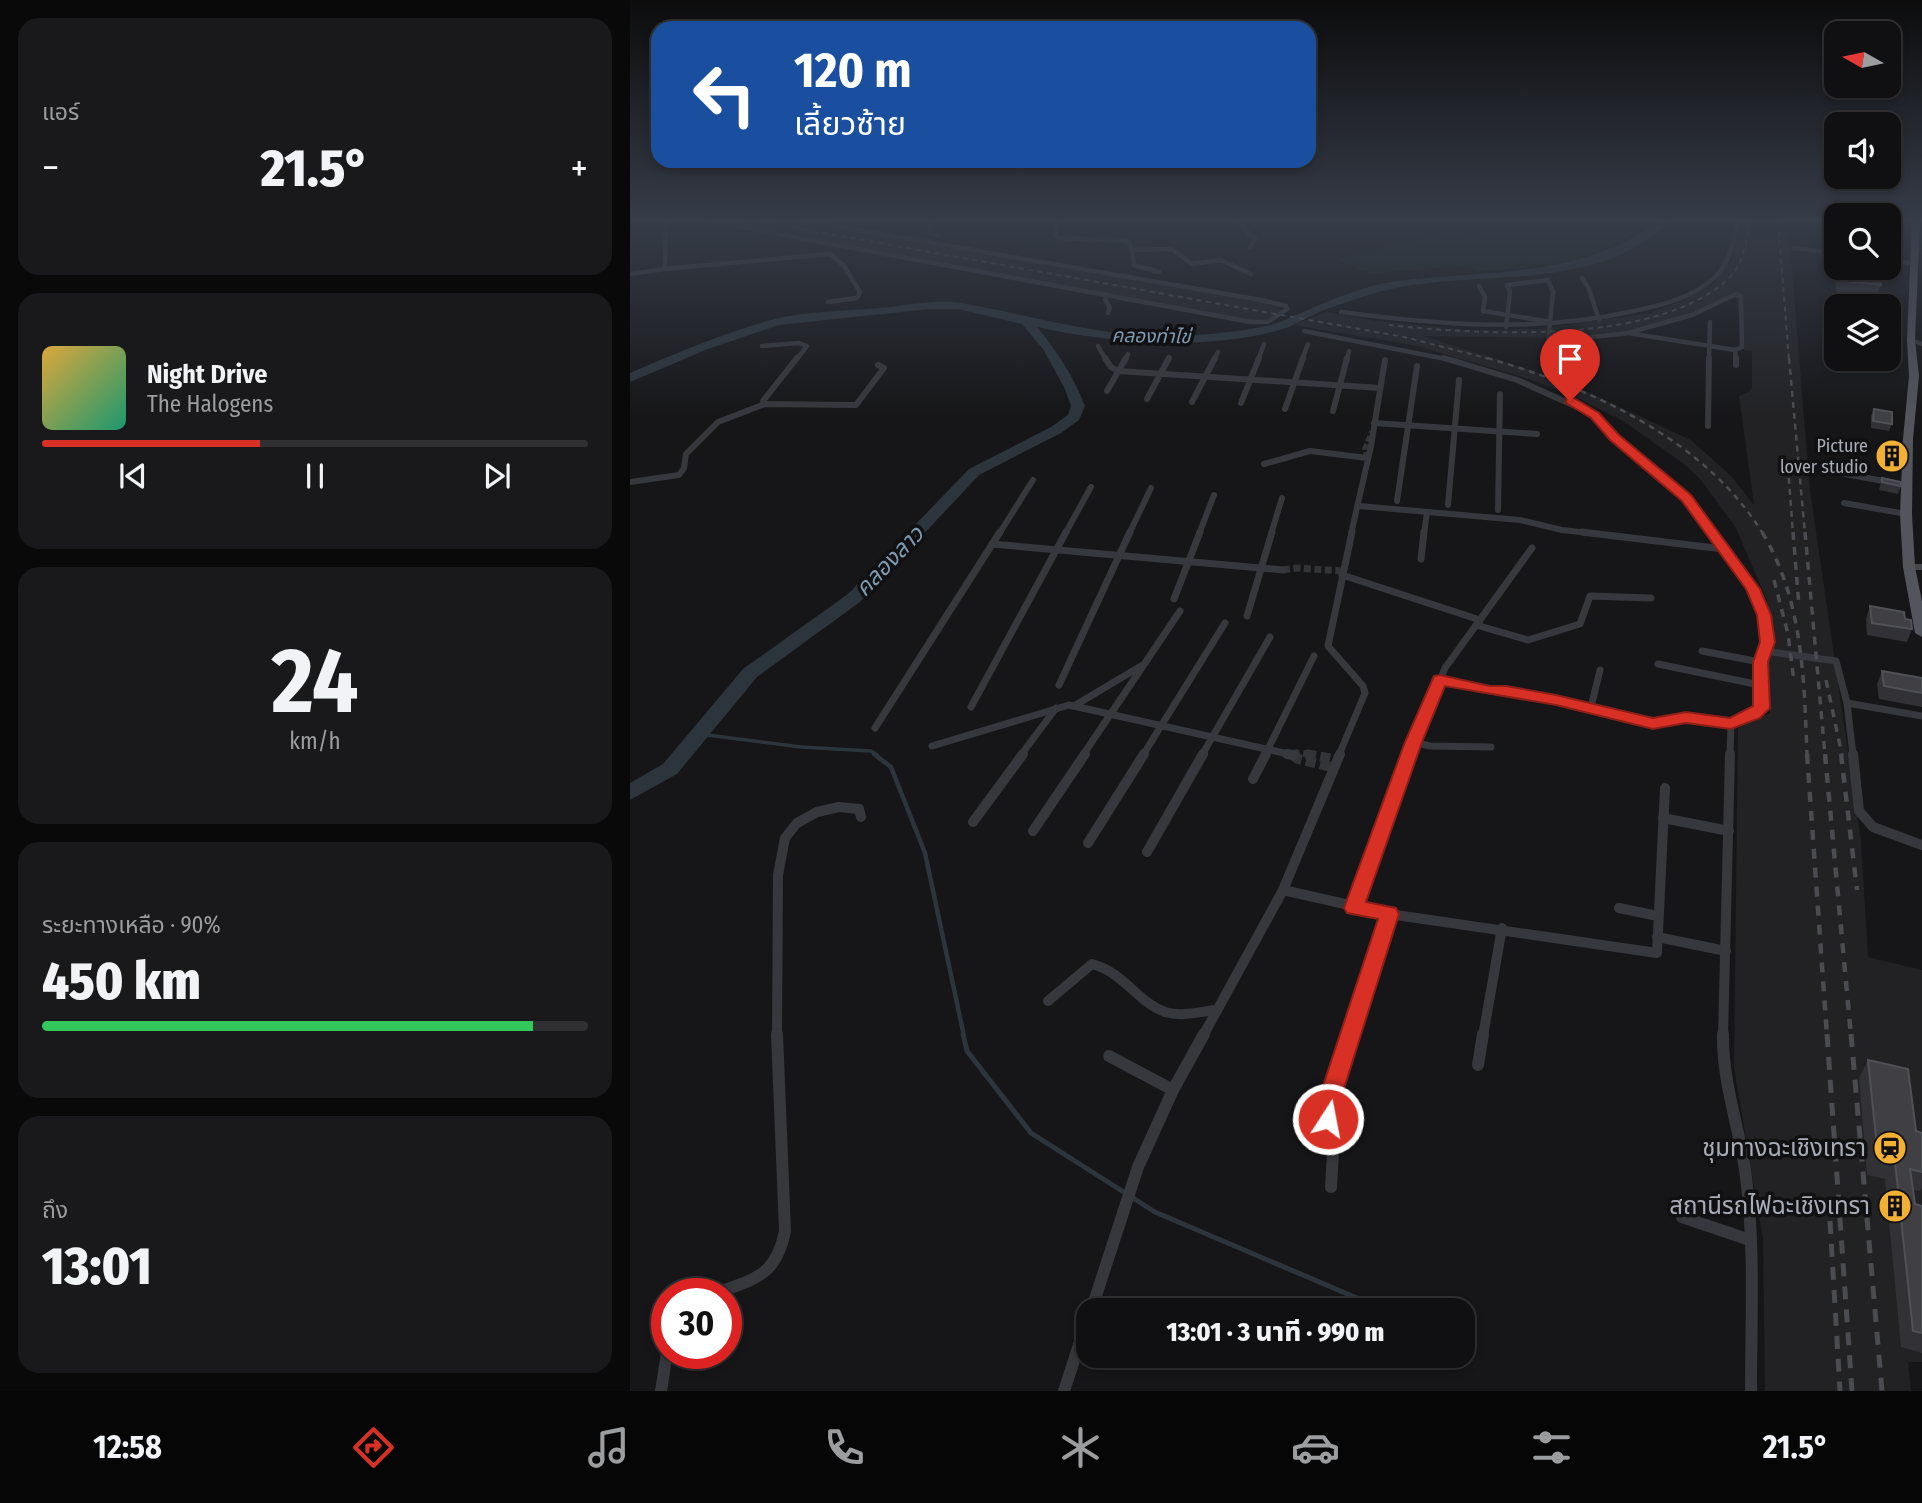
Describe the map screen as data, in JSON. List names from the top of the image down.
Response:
{
  "water": ["คลองท่าไข่", "คลองลาว"],
  "places": {
    "building": ["Picture lover studio", "สถานีรถไฟฉะเชิงเทรา"],
    "station": ["ชุมทางฉะเชิงเทรา"]
  },
  "north": "left",
  "page": {
    "tile": [
      "แอร์",
      ["24", "km/h"],
      ["ระยะทางเหลือ · 90%", "450 km"],
      ["ถึง", "13:01"]
    ],
    "turn": ["120 m", "เลี้ยวซ้าย"],
    "heat": ["−", "21.5°", "+"],
    "song": ["Night Drive", "The Halogens"],
    "limit": "30",
    "trip": "13:01 · 3 นาที · 990 m",
    "tabs": ["12:58", "21.5°"]
  }
}
